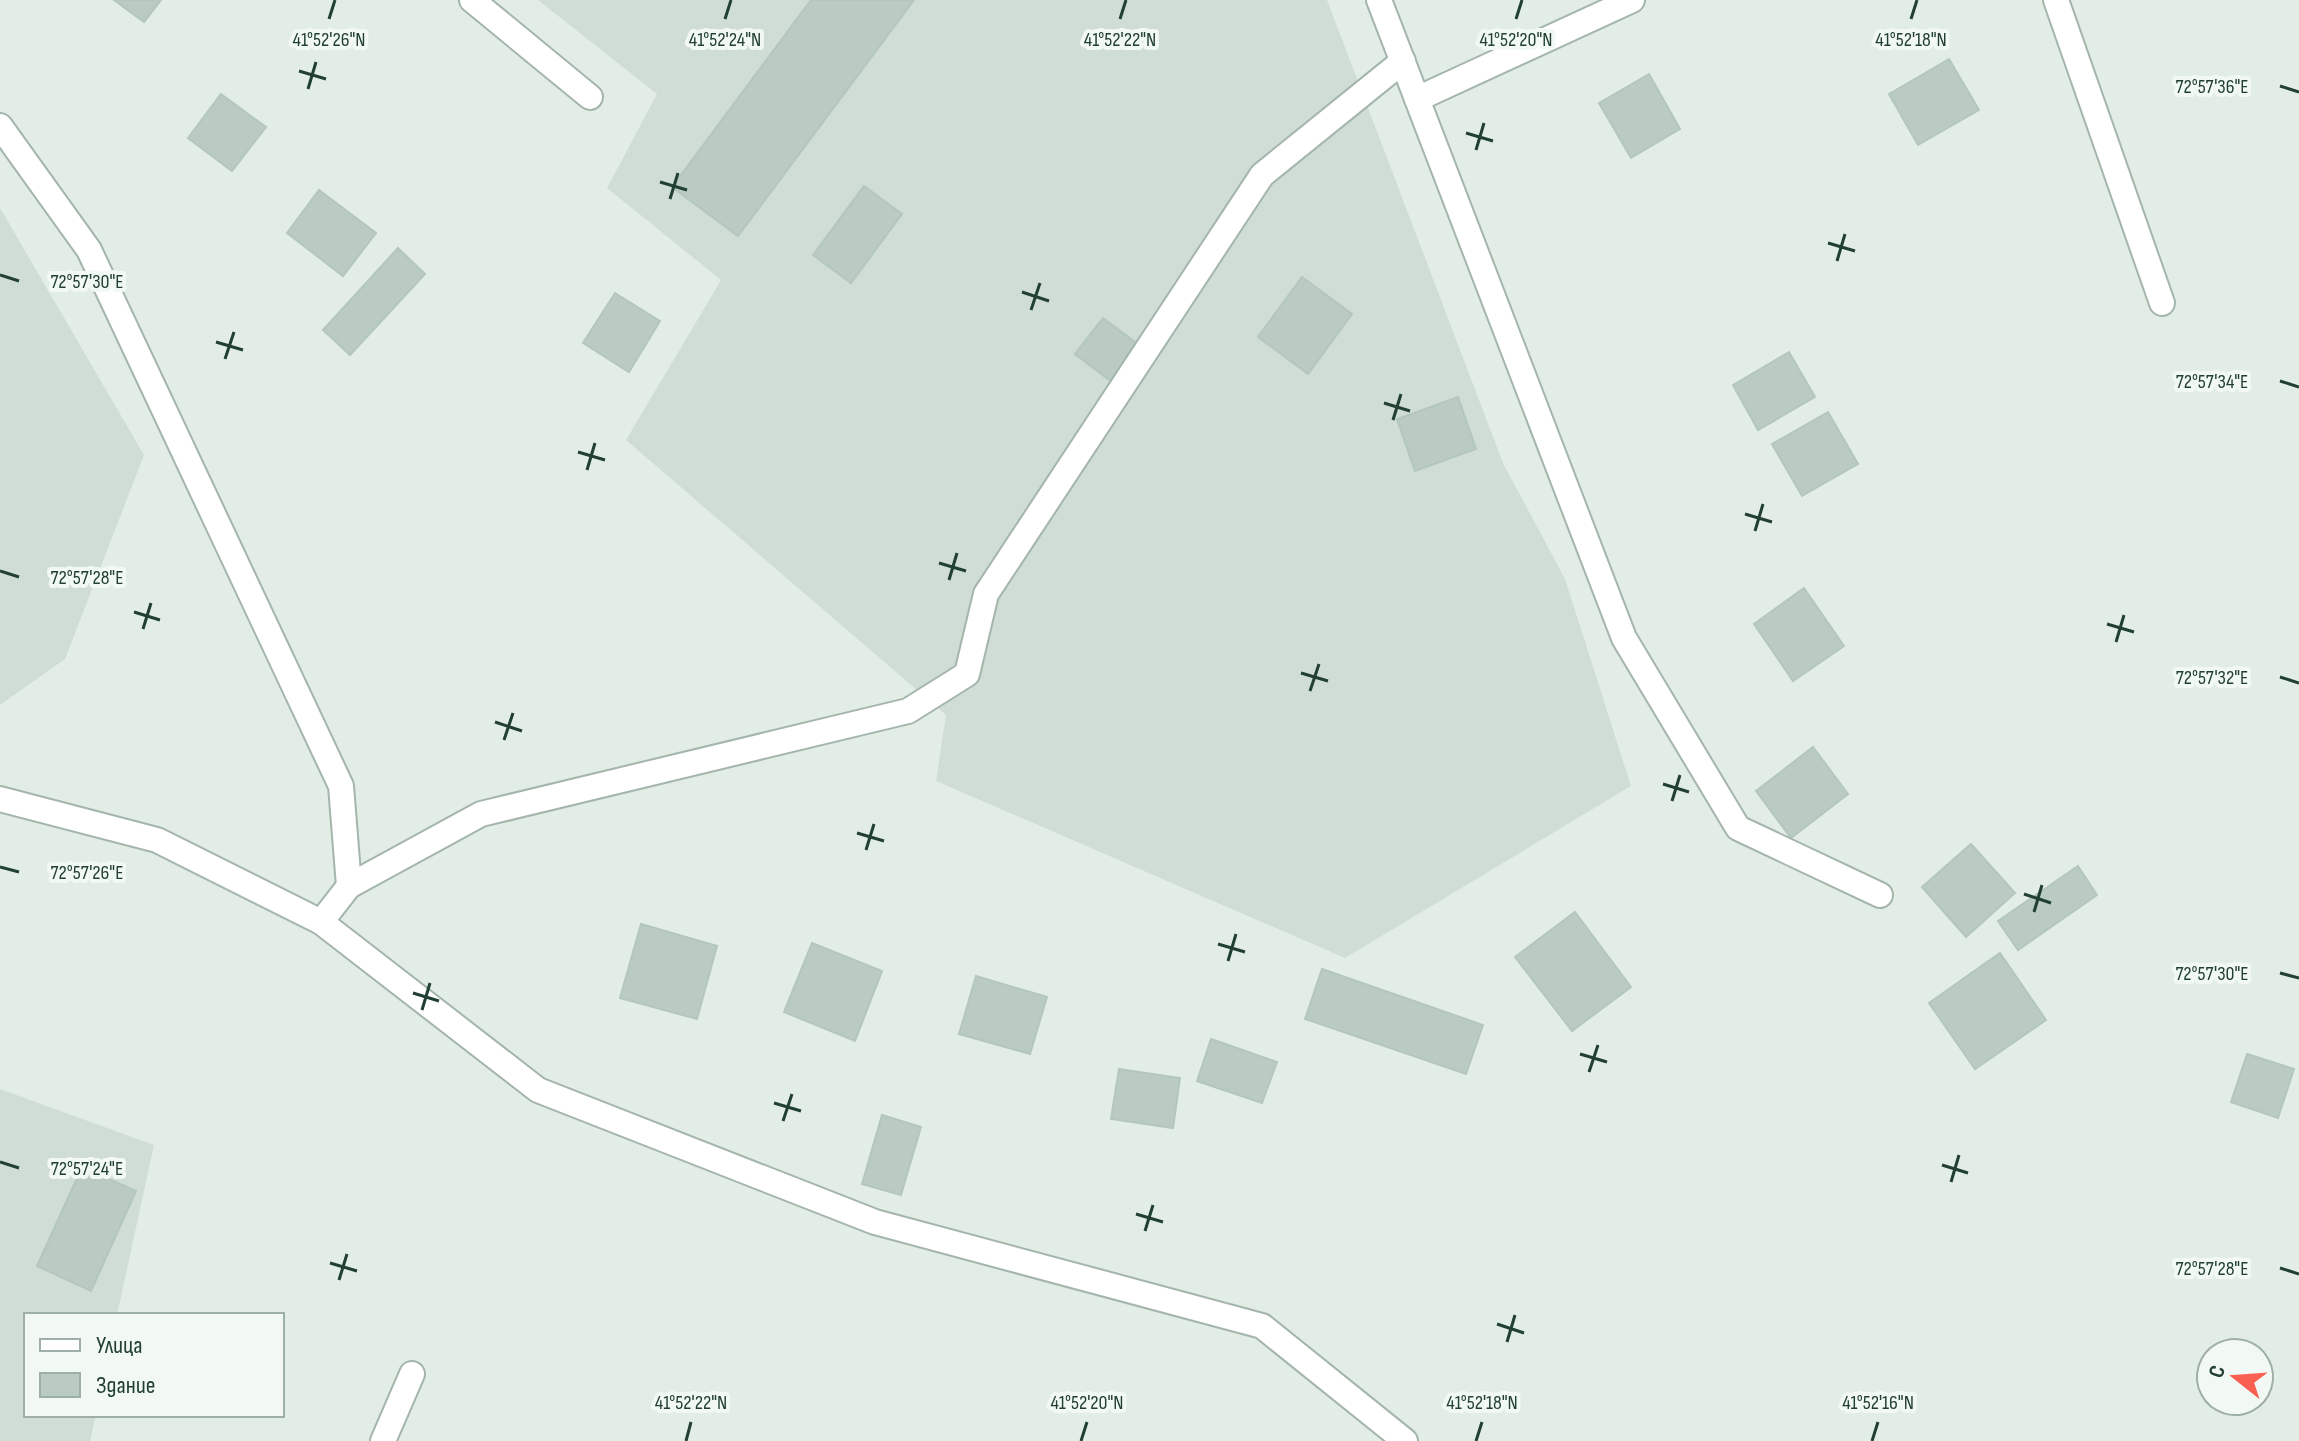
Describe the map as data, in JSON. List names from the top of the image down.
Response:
{
  "legend": ["Улица", "Здание"],
  "north": "left",
  "coordinates": [
    "41°52'26\"N",
    "41°52'24\"N",
    "41°52'22\"N",
    "41°52'20\"N",
    "41°52'18\"N",
    "72°57'36\"E",
    "72°57'30\"E",
    "72°57'34\"E",
    "72°57'28\"E",
    "72°57'32\"E",
    "72°57'26\"E",
    "72°57'24\"E",
    "41°52'16\"N"
  ]
}
